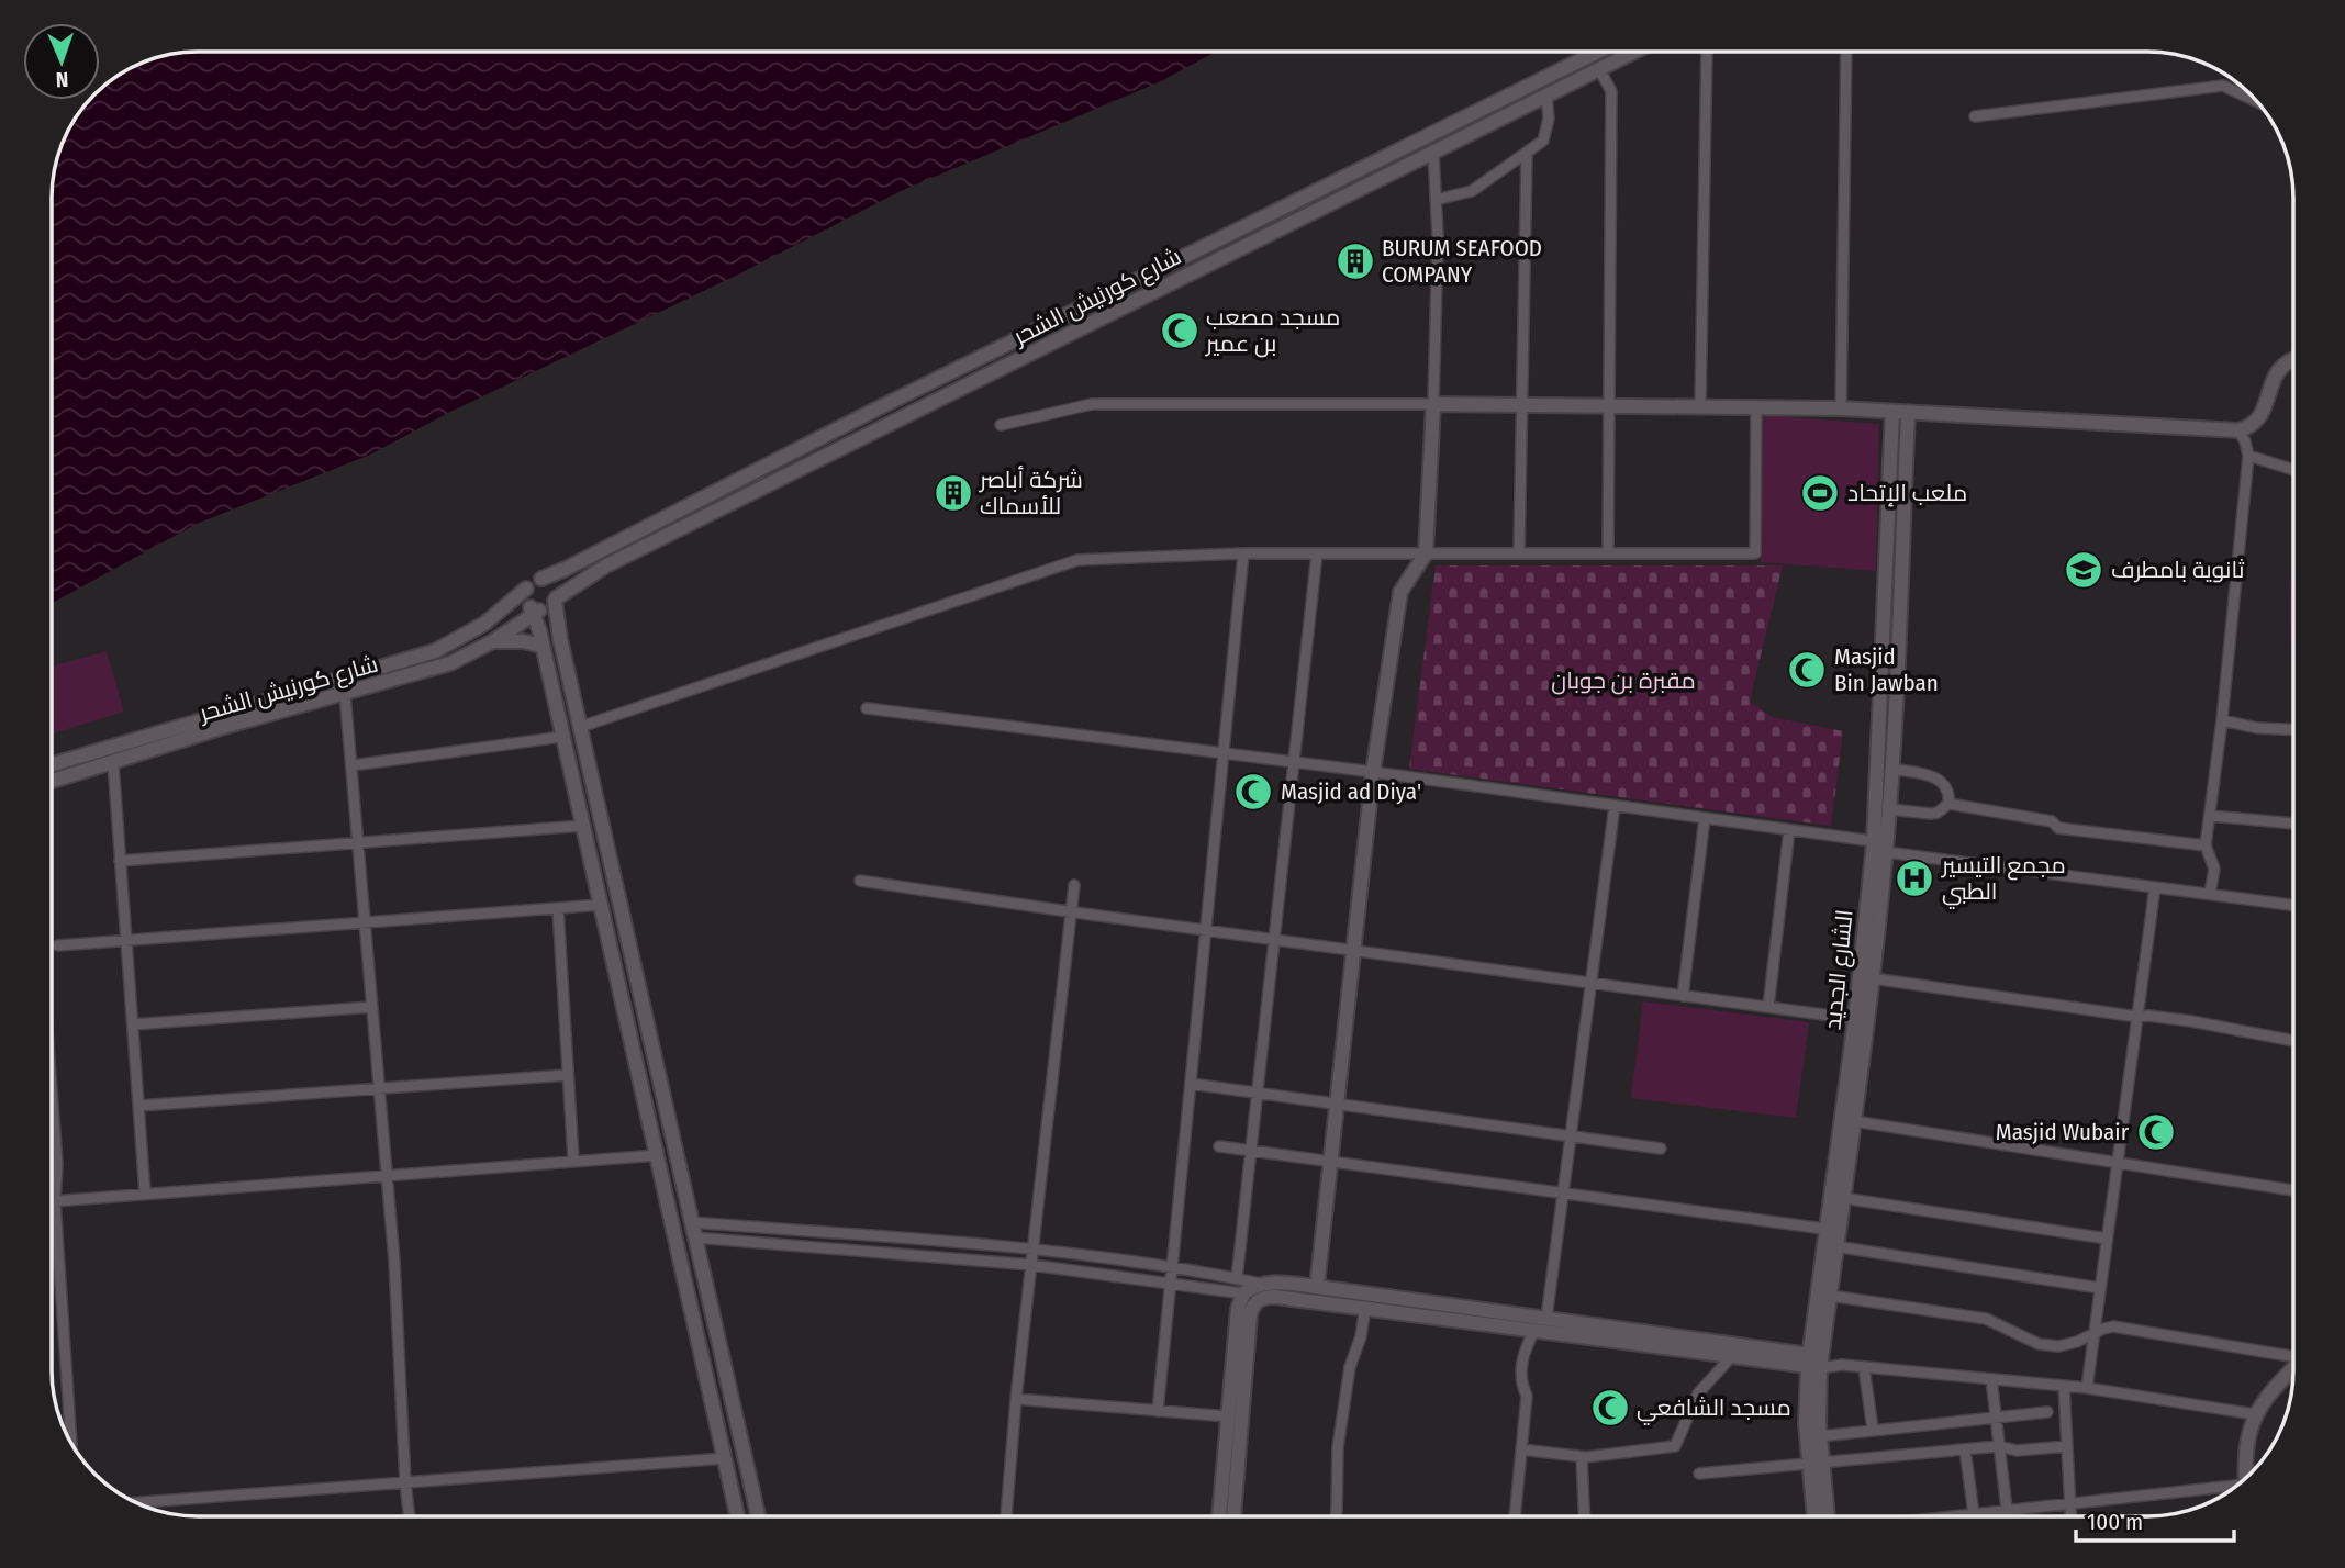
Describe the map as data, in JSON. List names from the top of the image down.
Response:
{
  "streets": {
    "street": ["شارع كورنيش الشحر", "الشارع الجديد"]
  },
  "parks": ["مقبرة بن جوبان"],
  "places": {
    "building": ["BURUM SEAFOOD COMPANY", "شركة أباصر للأسماك"],
    "mosque": [
      "مسجد مصعب بن عمير",
      "Masjid Bin Jawban",
      "Masjid ad Diya'",
      "Masjid Wubair",
      "مسجد الشافعي"
    ],
    "sports": ["ملعب الإتحاد"],
    "school or university": ["ثانوية بامطرف"],
    "hospital": ["مجمع التيسير الطبي"]
  },
  "scale_bar": "100 m",
  "north": "bottom"
}
